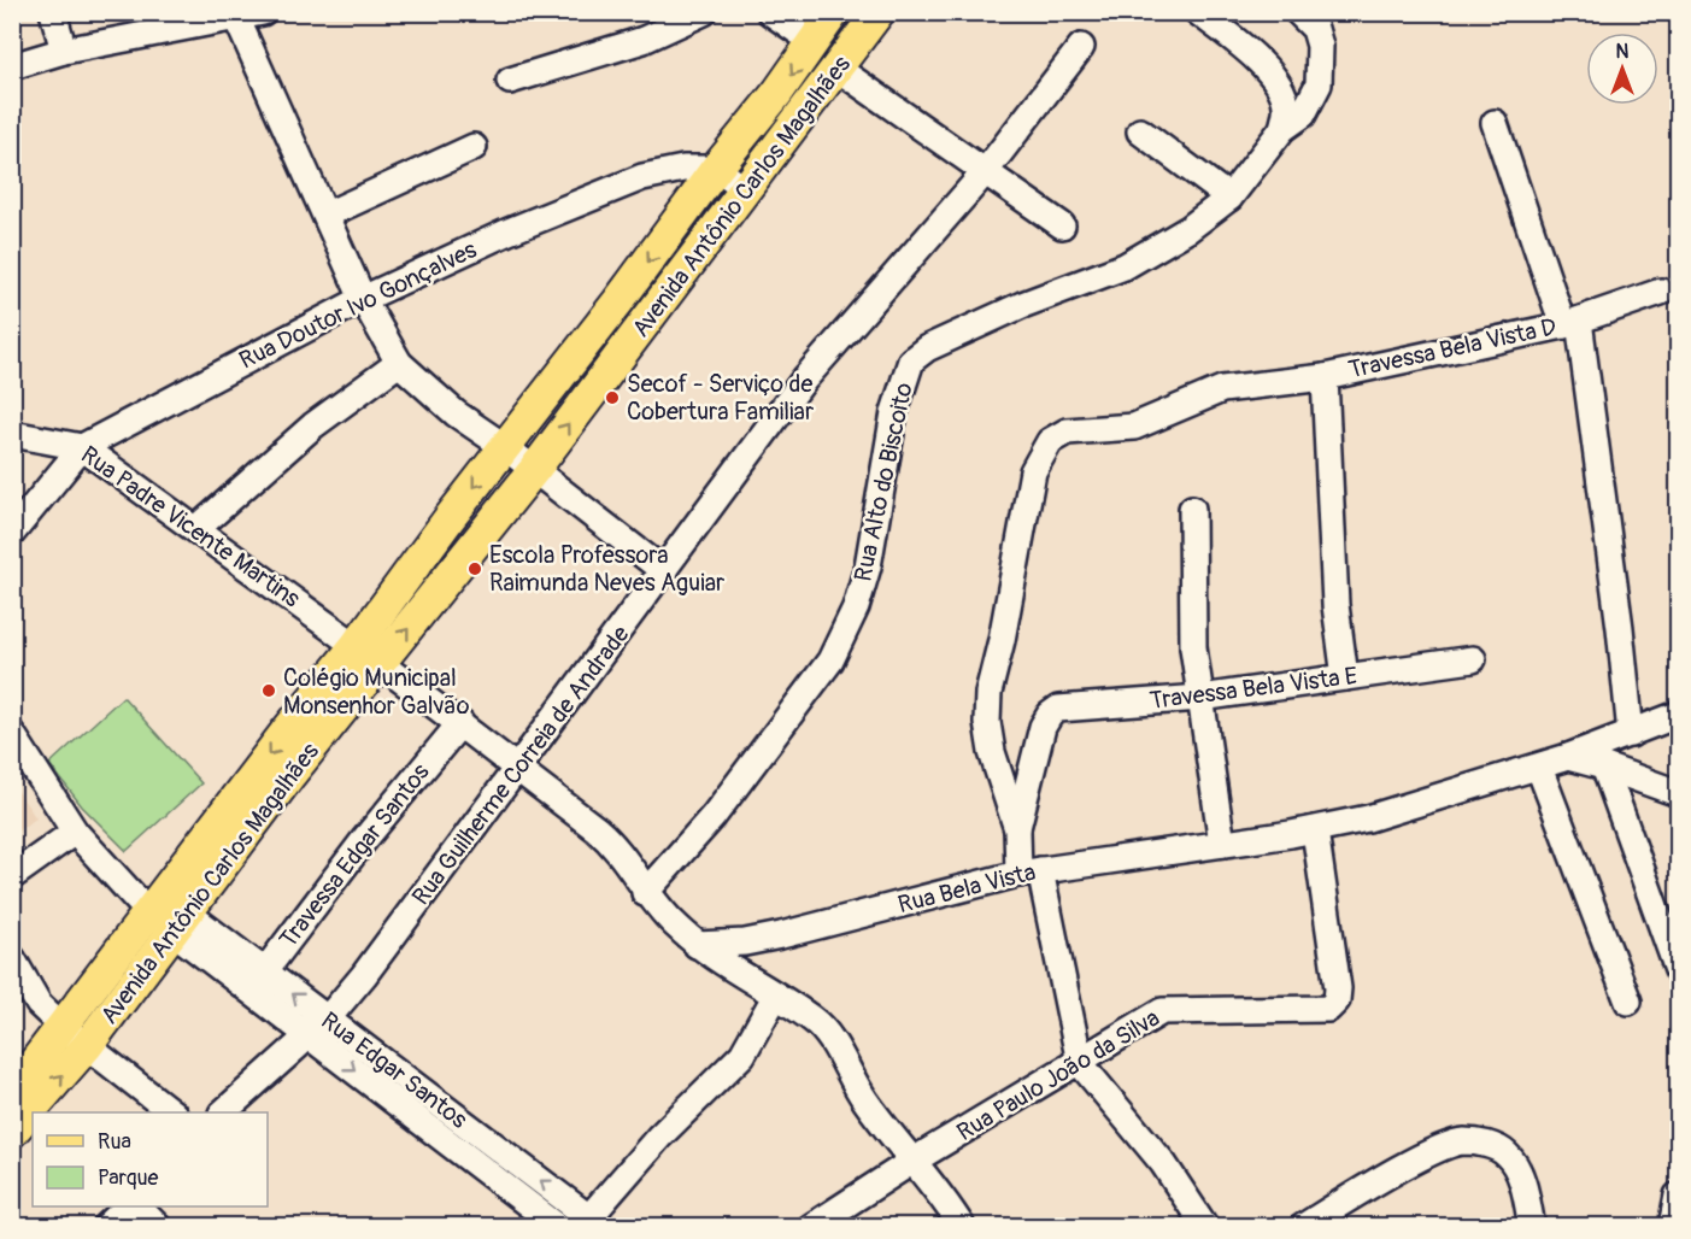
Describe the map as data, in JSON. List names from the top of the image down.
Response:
{
  "streets": {
    "main road": ["Avenida Antônio Carlos Magalhães"],
    "street": [
      "Rua Doutor Ivo Gonçalves",
      "Travessa Bela Vista D",
      "Rua Alto do Biscoito",
      "Rua Padre Vicente Martins",
      "Travessa Bela Vista E",
      "Rua Guilherme Correia de Andrade",
      "Travessa Edgar Santos",
      "Rua Bela Vista",
      "Rua Edgar Santos",
      "Rua Paulo João da Silva"
    ]
  },
  "crossings": [
    ["Avenida Antônio Carlos Magalhães", "Rua Doutor Ivo Gonçalves"],
    ["Avenida Antônio Carlos Magalhães", "Rua Padre Vicente Martins"],
    ["Avenida Antônio Carlos Magalhães", "Rua Edgar Santos"],
    ["Rua Doutor Ivo Gonçalves", "Rua Padre Vicente Martins"],
    ["Travessa Bela Vista D", "Travessa Bela Vista E"],
    ["Rua Guilherme Correia de Andrade", "Rua Edgar Santos"],
    ["Travessa Edgar Santos", "Rua Edgar Santos"],
    ["Rua Bela Vista", "Rua Paulo João da Silva"]
  ],
  "places": ["Secof - Serviço de Cobertura Familiar", "Escola Professora Raimunda Neves Aguiar", "Colégio Municipal Monsenhor Galvão"],
  "legend": ["Rua", "Parque"],
  "north": "top"
}
